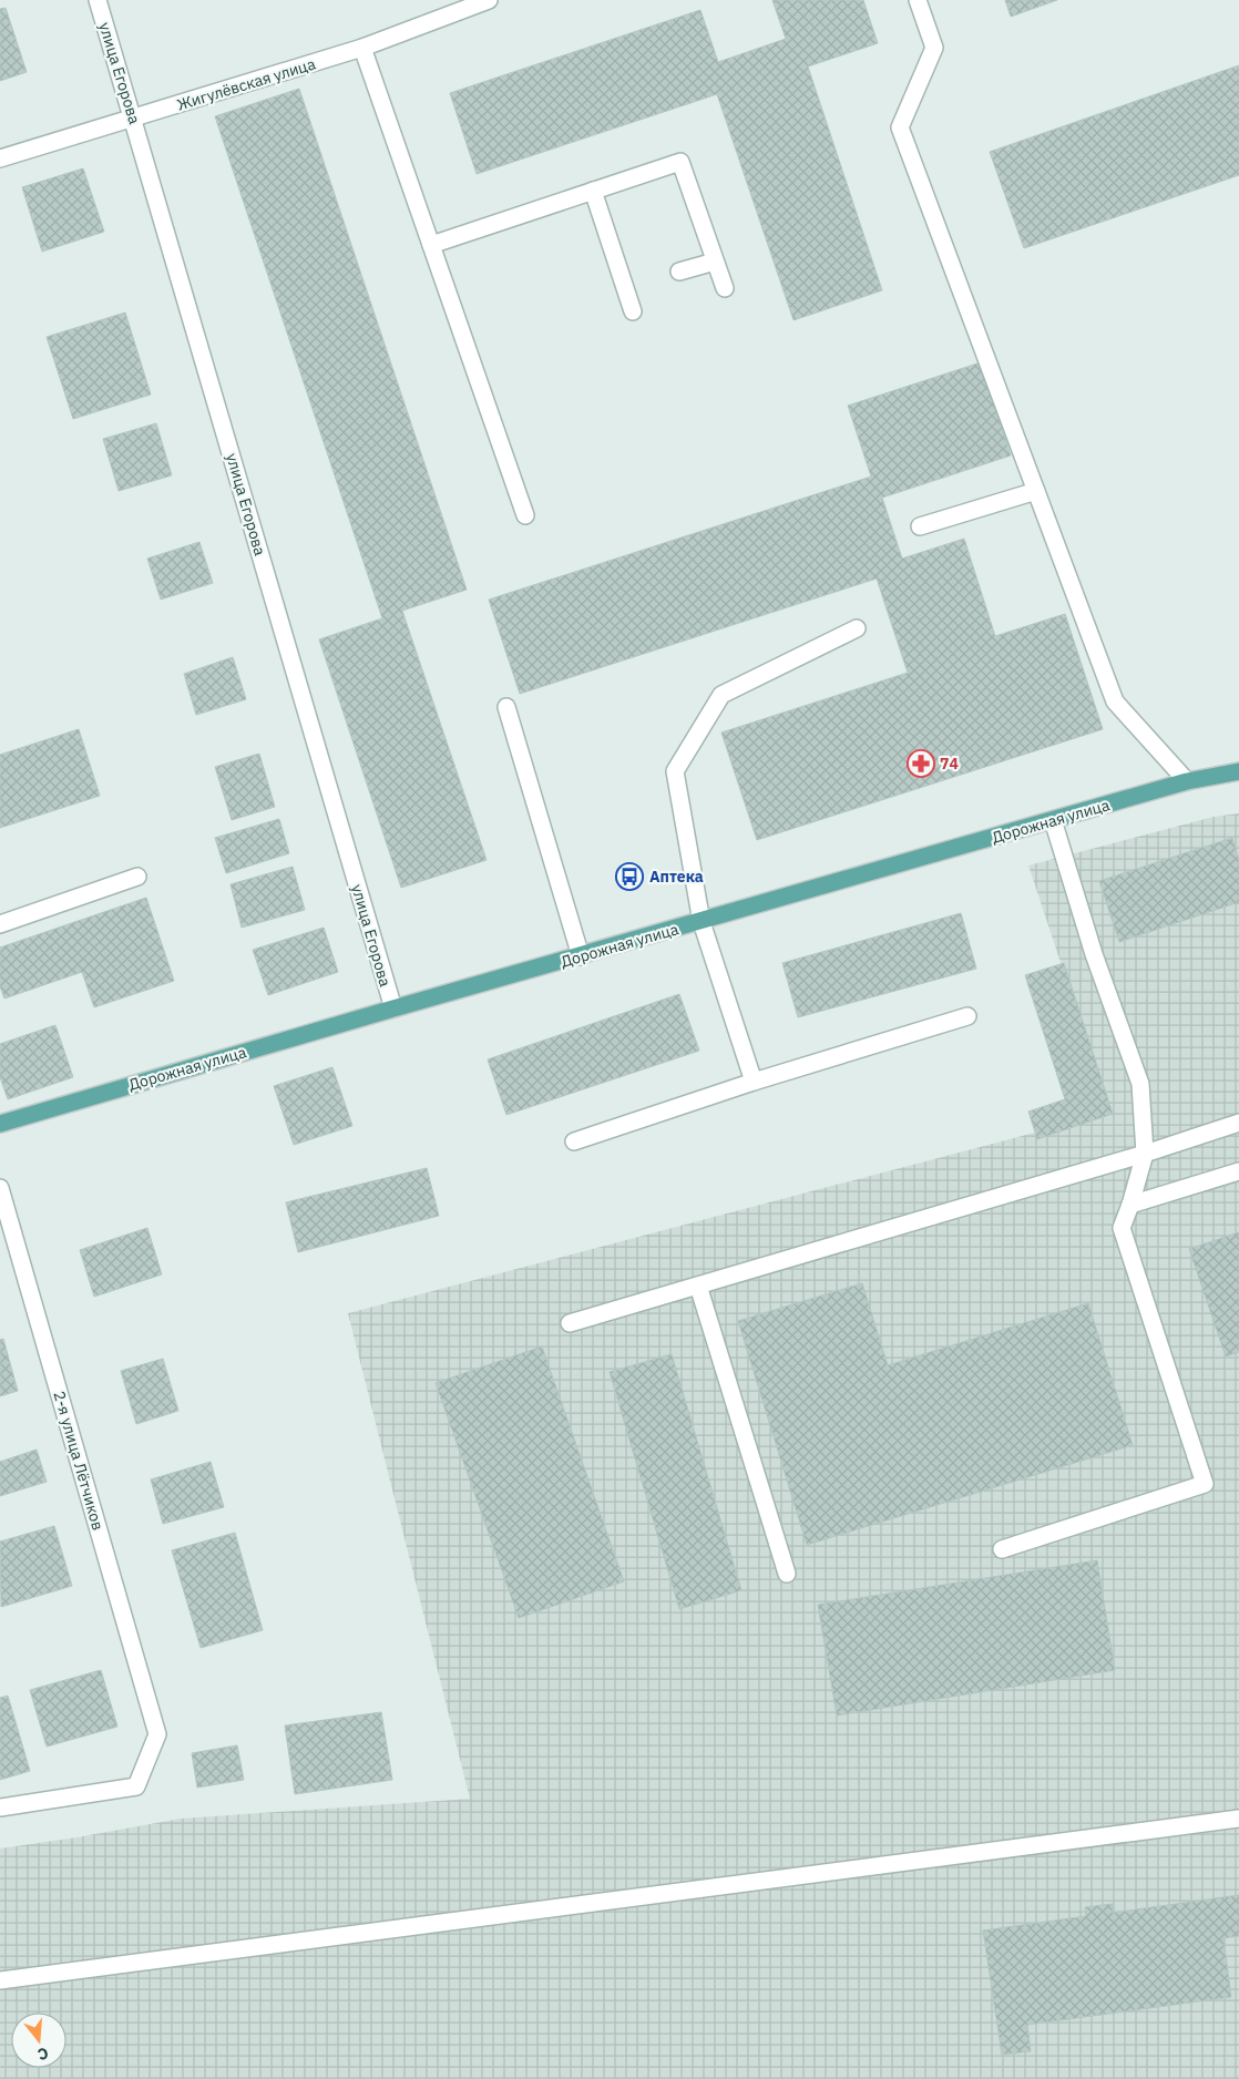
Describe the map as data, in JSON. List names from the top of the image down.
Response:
{
  "streets": {
    "main road": ["Дорожная улица"],
    "street": ["улица Егорова", "Жигулёвская улица", "2-я улица Лётчиков"]
  },
  "crossings": [
    ["улица Егорова", "Жигулёвская улица"],
    ["улица Егорова", "Дорожная улица"]
  ],
  "places": {
    "pharmacy": ["74"],
    "bus stop": ["Аптека"]
  },
  "north": "bottom"
}
